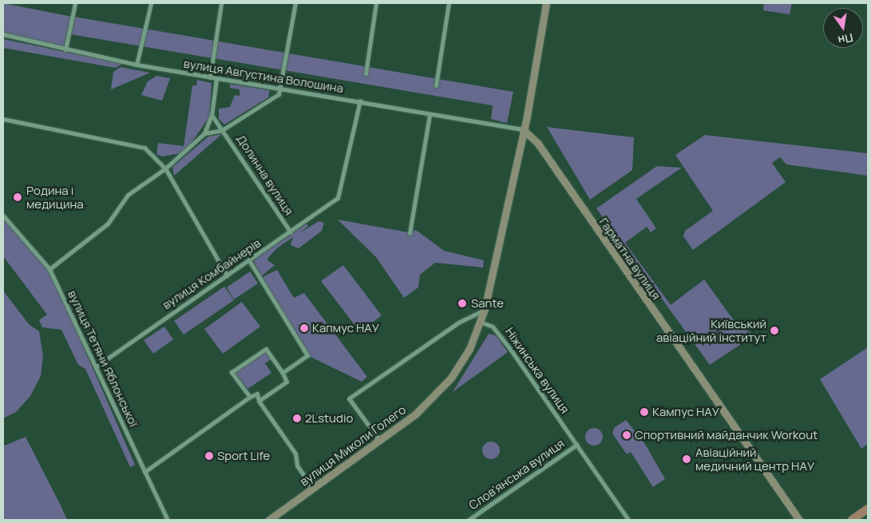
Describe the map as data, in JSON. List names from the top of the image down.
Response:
{
  "streets": {
    "main road": ["Гарматна вулиця", "вулиця Миколи Голего"],
    "street": [
      "вулиця Августина Волошина",
      "Долинна вулиця",
      "вулиця Комбайнерів",
      "вулиця Тетяни Яблонської",
      "Ніжинська вулиця",
      "Слов'янська вулиця"
    ]
  },
  "crossings": [
    ["вулиця Августина Волошина", "Гарматна вулиця"],
    ["вулиця Августина Волошина", "вулиця Комбайнерів"],
    ["Долинна вулиця", "вулиця Комбайнерів"],
    ["вулиця Комбайнерів", "вулиця Тетяни Яблонської"],
    ["Ніжинська вулиця", "вулиця Миколи Голего"],
    ["Ніжинська вулиця", "Слов'янська вулиця"]
  ],
  "places": [
    "Родина і медицина",
    "Sante",
    "Капмус НАУ",
    "Київський авіаційний інститут",
    "Кампус НАУ",
    "2Lstudio",
    "Спортивний майданчик Workout",
    "Sport Life",
    "Авіаційний медичний центр НАУ"
  ],
  "north": "bottom"
}
